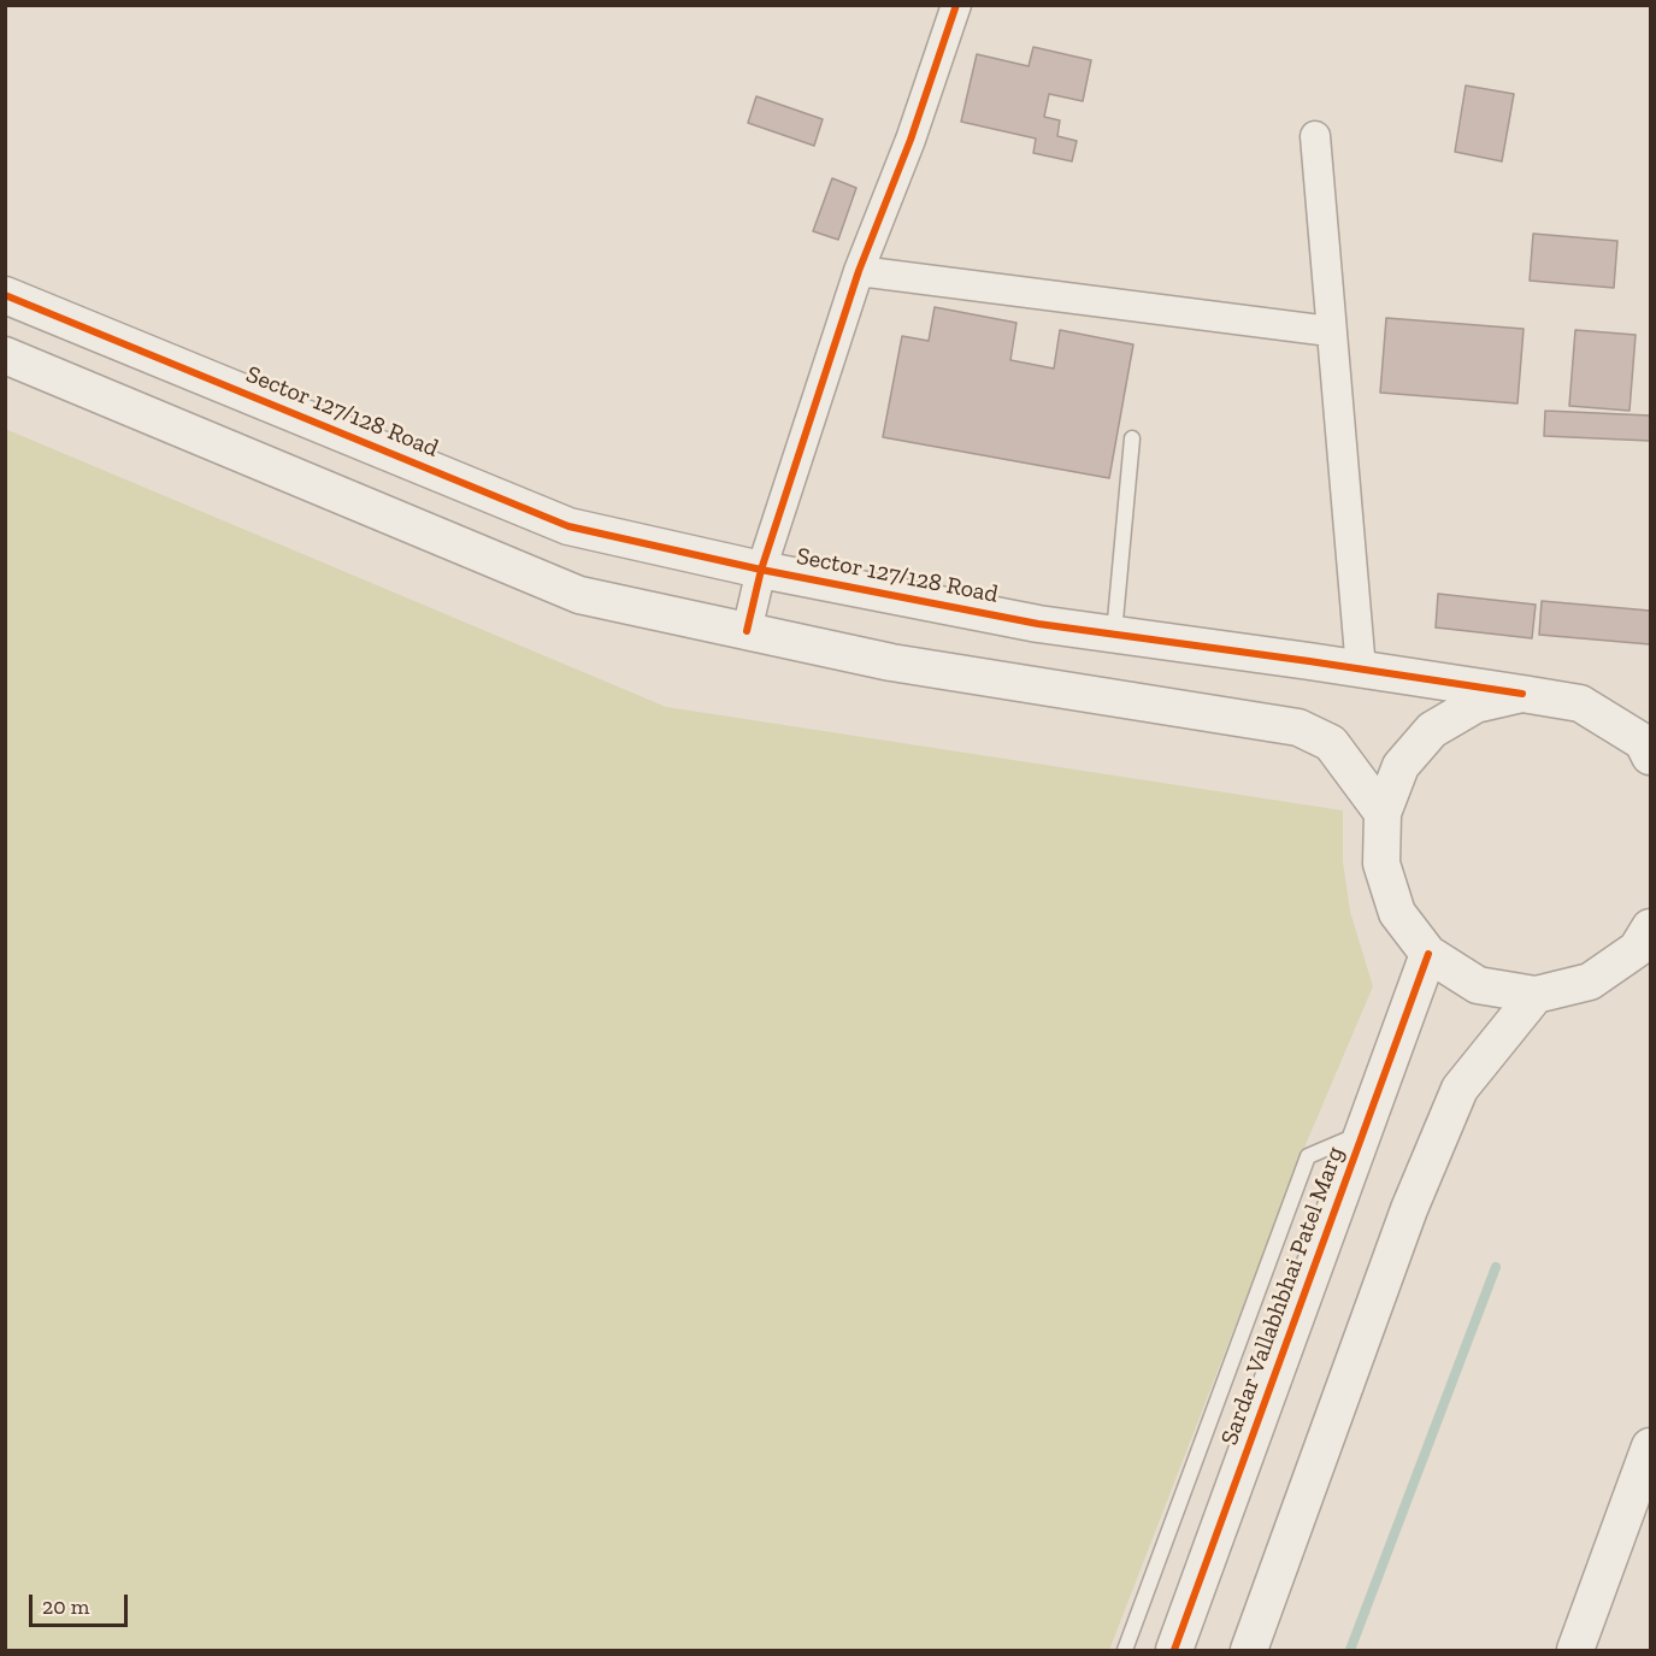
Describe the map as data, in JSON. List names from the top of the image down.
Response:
{
  "streets": {
    "street": ["Sector 127/128 Road", "Sardar Vallabhbhai Patel Marg"]
  },
  "scale_bar": "20 m"
}
